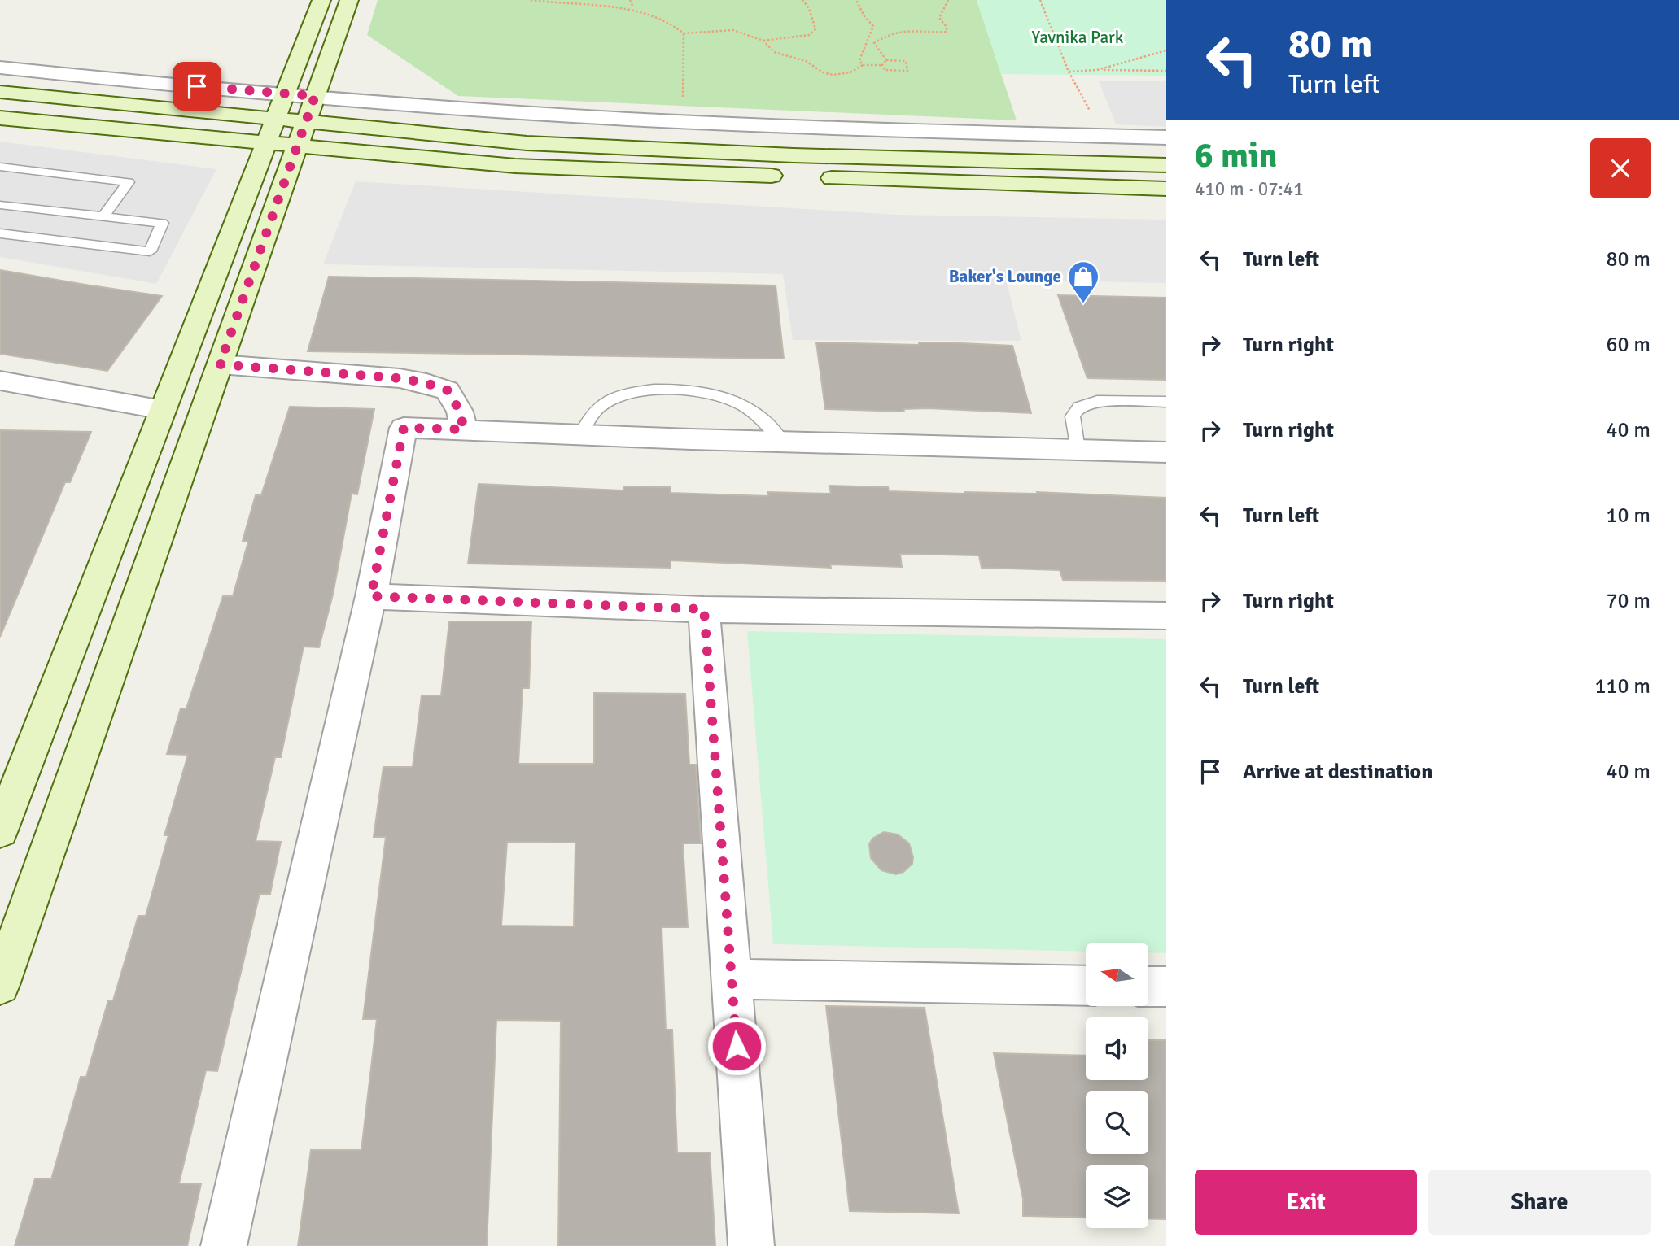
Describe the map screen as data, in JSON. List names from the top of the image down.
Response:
{
  "parks": ["Yavnika Park"],
  "places": {
    "shop": ["Baker's Lounge"]
  },
  "north": "left",
  "page": {
    "turn": ["80 m", "Turn left"],
    "heading": ["6 min", "410 m · 07:41"],
    "list": [
      {
        "name": "Turn left",
        "value": "80 m"
      },
      {
        "name": "Turn right",
        "value": "60 m"
      },
      {
        "name": "Turn right",
        "value": "40 m"
      },
      {
        "name": "Turn left",
        "value": "10 m"
      },
      {
        "name": "Turn right",
        "value": "70 m"
      },
      {
        "name": "Turn left",
        "value": "110 m"
      },
      {
        "name": "Arrive at destination",
        "value": "40 m"
      }
    ],
    "buttons": ["Exit", "Share"]
  }
}
